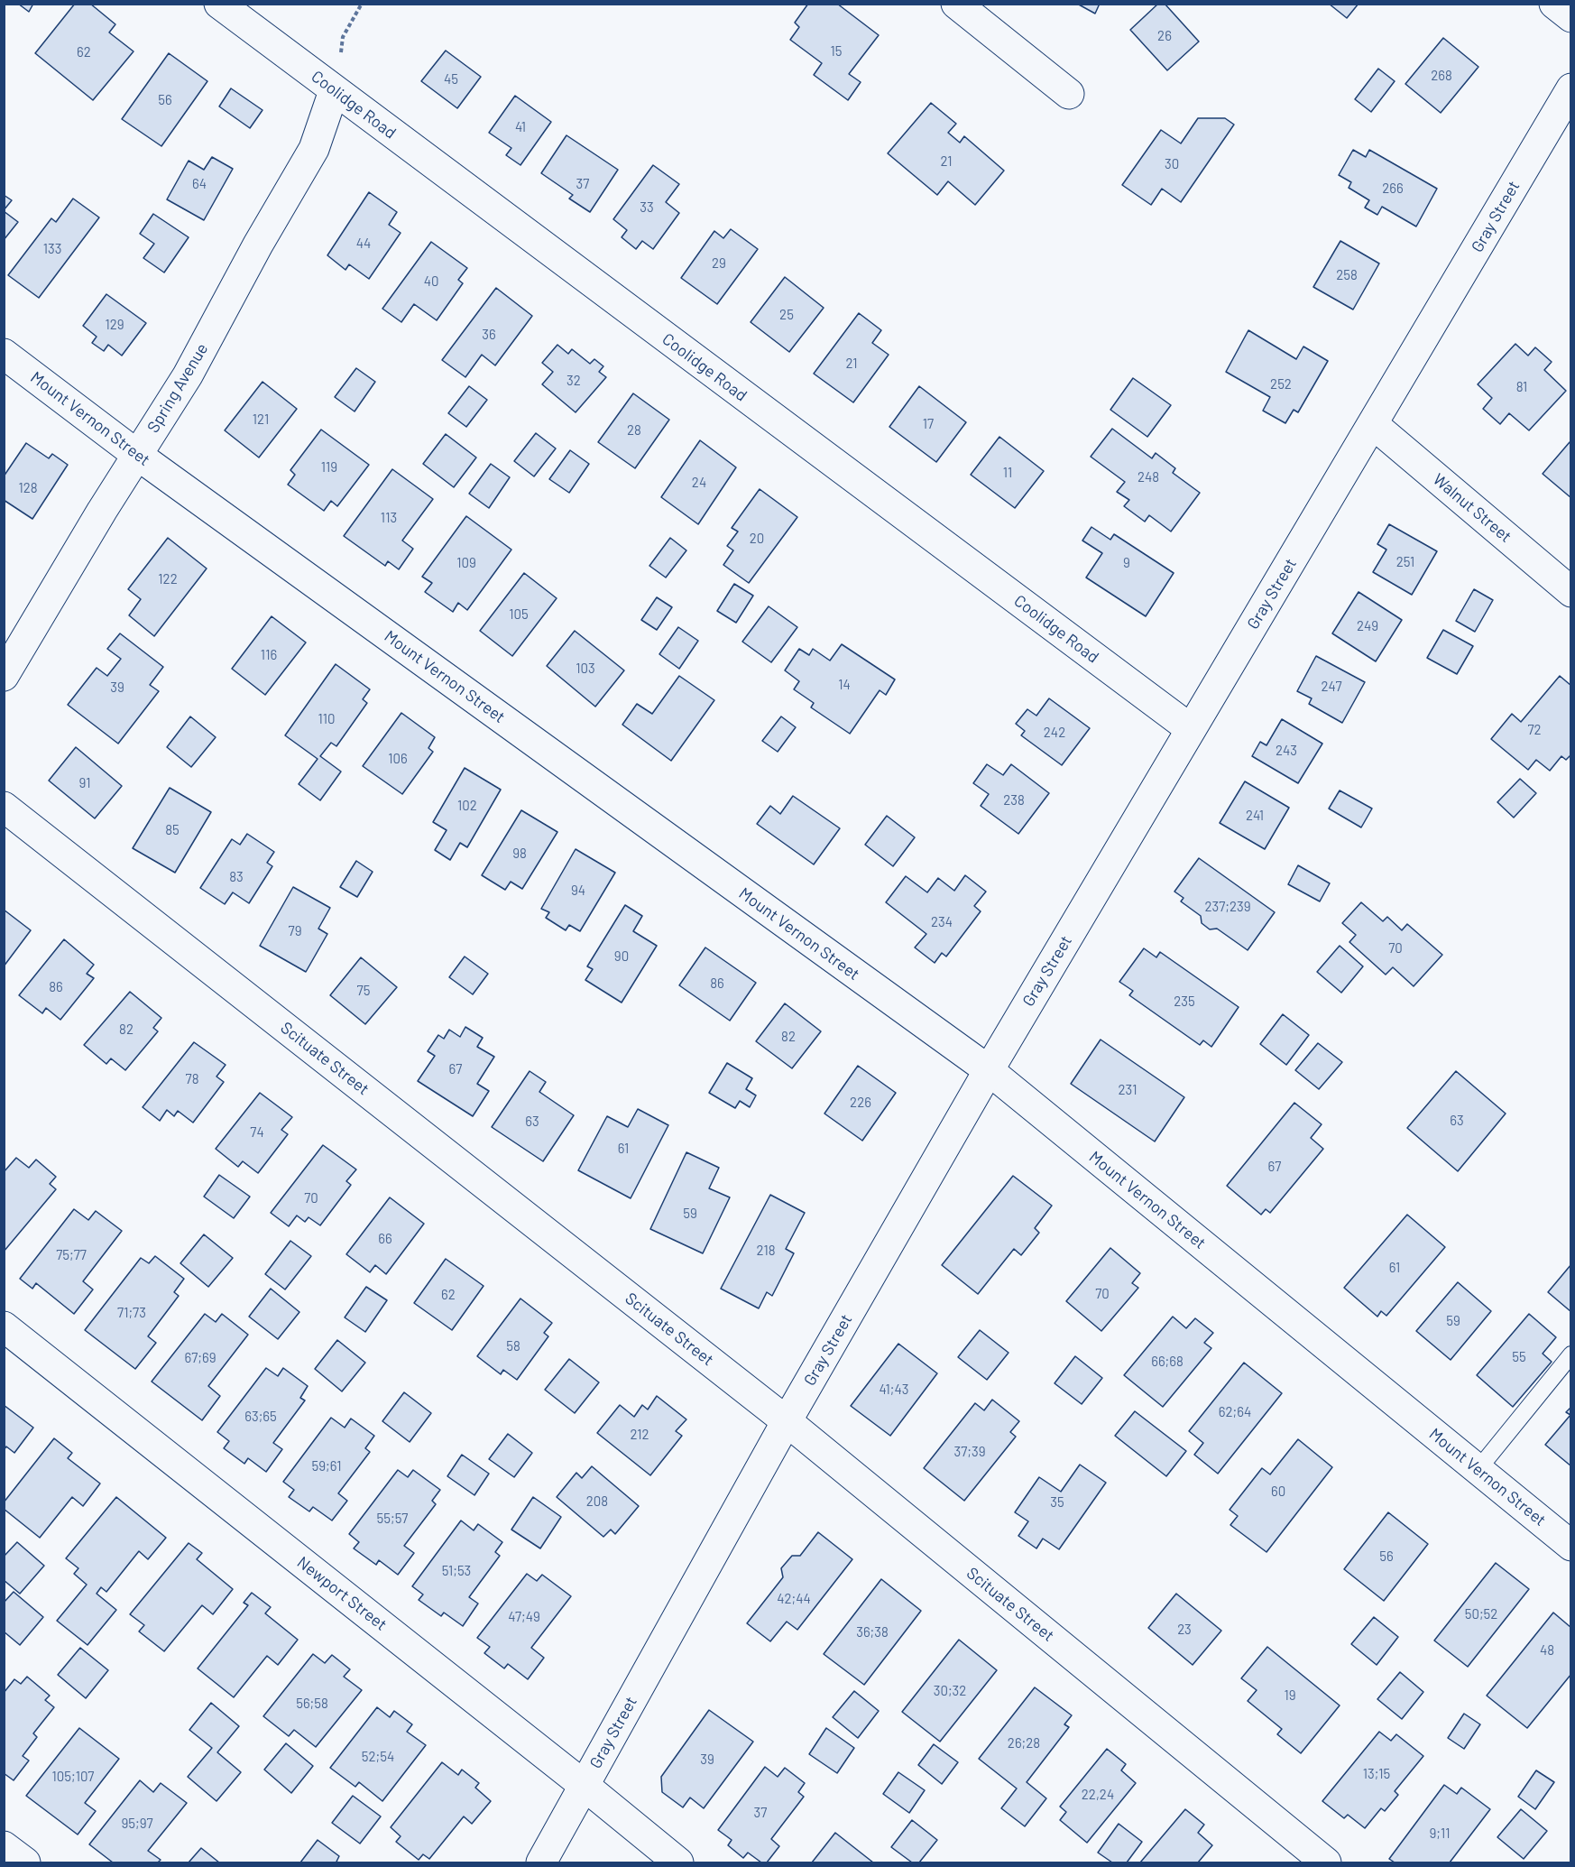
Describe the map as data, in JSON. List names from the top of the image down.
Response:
{
  "streets": {
    "street": [
      "Coolidge Road",
      "Gray Street",
      "Spring Avenue",
      "Mount Vernon Street",
      "Walnut Street",
      "Scituate Street",
      "Newport Street"
    ]
  },
  "crossings": [
    ["Coolidge Road", "Gray Street"],
    ["Coolidge Road", "Spring Avenue"],
    ["Gray Street", "Mount Vernon Street"],
    ["Gray Street", "Walnut Street"],
    ["Gray Street", "Scituate Street"],
    ["Gray Street", "Newport Street"],
    ["Spring Avenue", "Mount Vernon Street"]
  ],
  "house_numbers": [
    "26",
    "15",
    "62",
    "268",
    "45",
    "56",
    "41",
    "21",
    "30",
    "64",
    "37",
    "266",
    "33",
    "44",
    "133",
    "29",
    "258",
    "40",
    "25",
    "129",
    "36",
    "21",
    "32",
    "252",
    "81",
    "121",
    "17",
    "28",
    "119",
    "11",
    "248",
    "24",
    "128",
    "113",
    "20",
    "251",
    "109",
    "9",
    "122",
    "105",
    "249",
    "116",
    "103",
    "14",
    "247",
    "39",
    "110",
    "72",
    "242",
    "243",
    "106",
    "91",
    "238",
    "102",
    "241",
    "85",
    "98",
    "83",
    "94",
    "237;239",
    "234",
    "79",
    "70",
    "90",
    "86",
    "86",
    "75",
    "235",
    "82",
    "82",
    "67",
    "78",
    "231",
    "226",
    "63",
    "63",
    "74",
    "61",
    "67",
    "70",
    "59",
    "66",
    "218",
    "75;77",
    "61",
    "70",
    "62",
    "71;73",
    "59",
    "58",
    "55",
    "67;69",
    "66;68",
    "41;43",
    "62;64",
    "63;65",
    "212",
    "37;39",
    "59;61",
    "60",
    "208",
    "35",
    "55;57",
    "56",
    "51;53",
    "42;44",
    "50;52",
    "47;49",
    "23",
    "36;38",
    "48",
    "30;32",
    "19",
    "56;58",
    "26;28",
    "52;54",
    "39",
    "13;15",
    "105;107",
    "22,24",
    "37",
    "95;97",
    "9;11"
  ]
}
